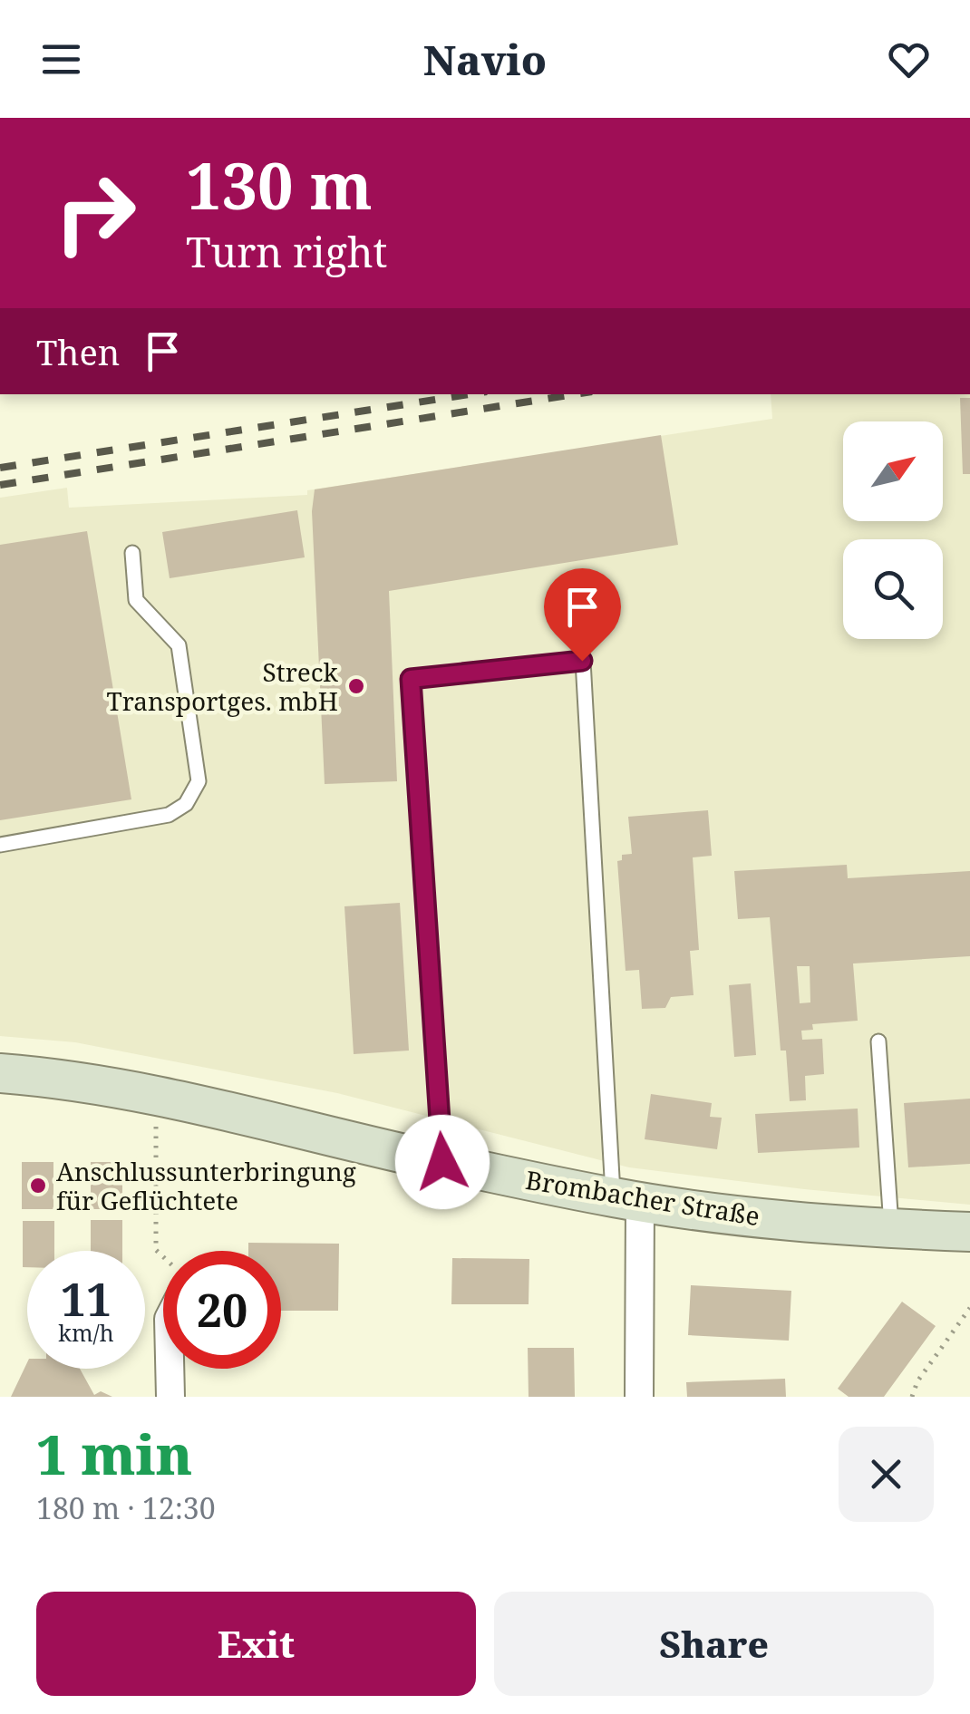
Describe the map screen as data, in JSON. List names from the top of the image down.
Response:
{
  "streets": {
    "main road": ["Brombacher Straße"]
  },
  "places": ["Streck Transportges. mbH", "Anschlussunterbringung für Geflüchtete"],
  "north": "top right",
  "page": {
    "header": "Navio",
    "turn": ["130 m", "Turn right"],
    "then": "Then",
    "speed": "11 km/h",
    "limit": "20",
    "heading": ["1 min", "180 m · 12:30"],
    "buttons": ["Exit", "Share"]
  }
}
